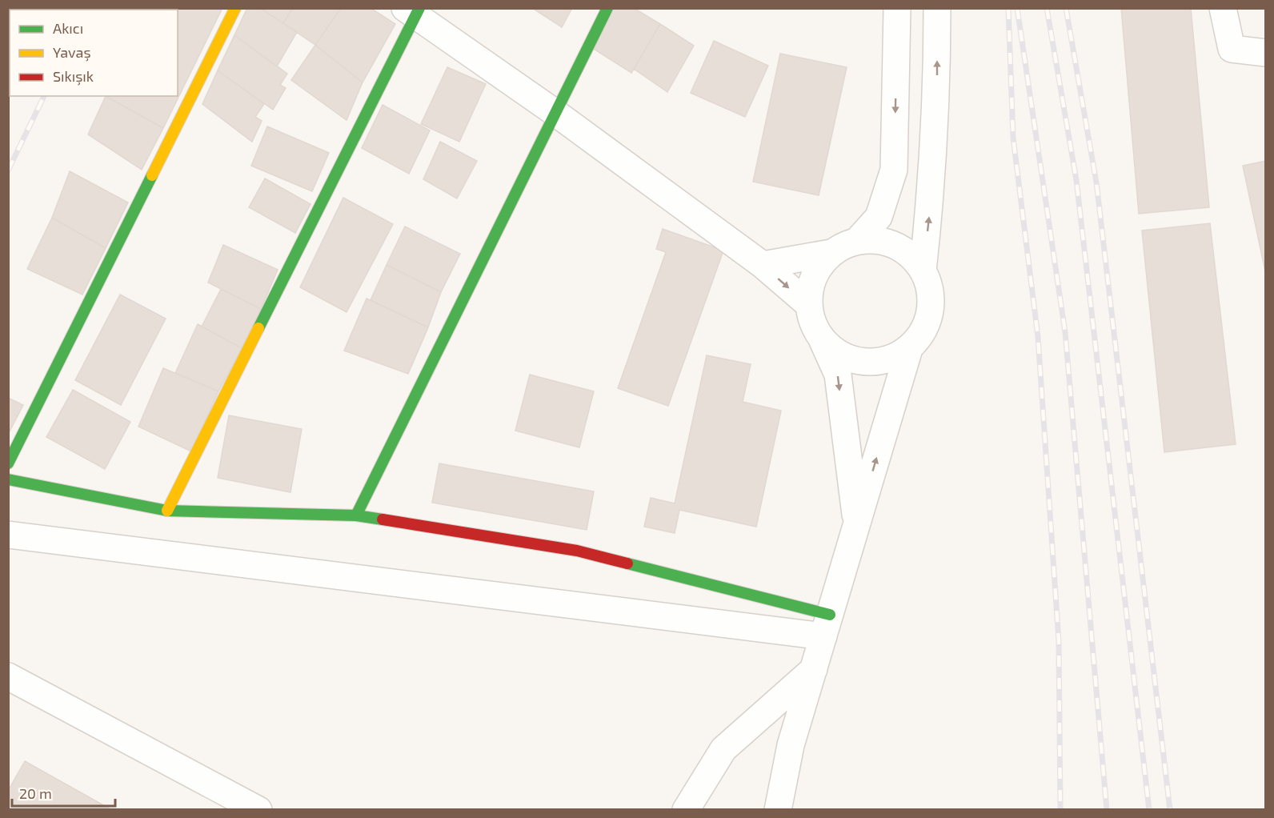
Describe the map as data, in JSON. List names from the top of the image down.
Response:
{
  "legend": ["Akıcı", "Yavaş", "Sıkışık"],
  "scale_bar": "20 m"
}
